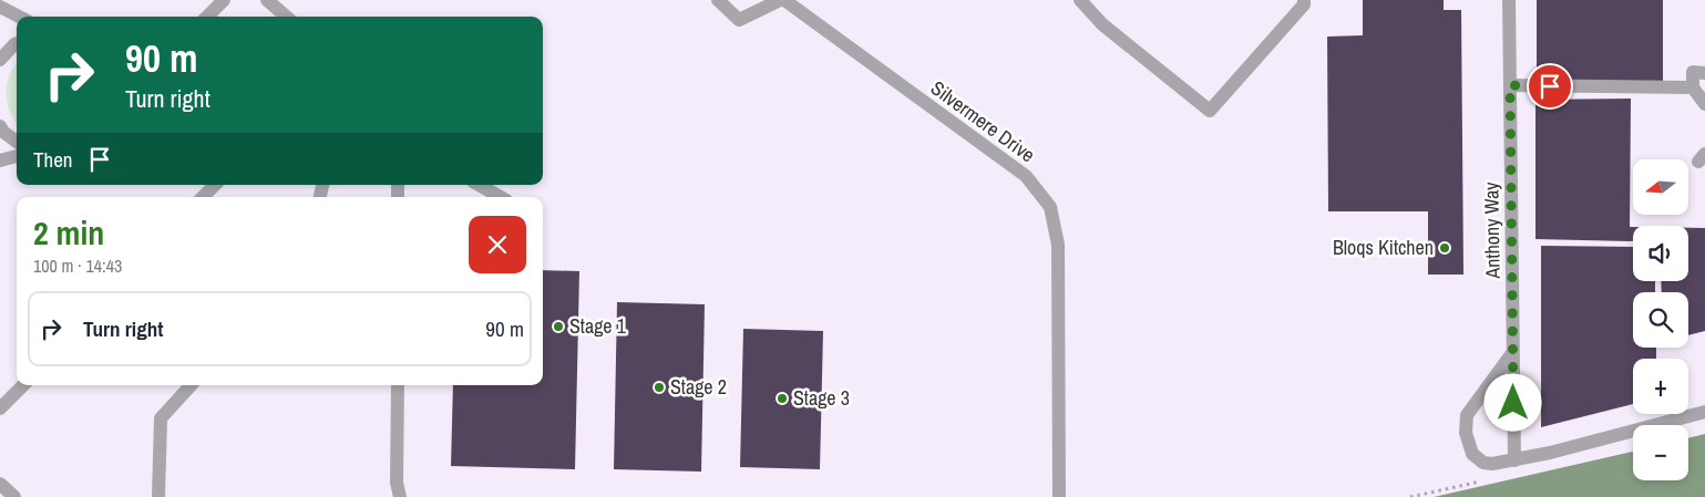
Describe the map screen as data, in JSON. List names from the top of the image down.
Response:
{
  "streets": {
    "street": ["Silvermere Drive", "Anthony Way"]
  },
  "places": [
    "Bloqs Kitchen",
    "Stage 1",
    "Stage 2",
    "Stage 3"
  ],
  "north": "left",
  "page": {
    "turn": ["90 m", "Turn right"],
    "then": "Then",
    "map_buttons": ["+", "−"],
    "heading": ["2 min", "100 m · 14:43"],
    "list": [
      {
        "name": "Turn right",
        "value": "90 m"
      }
    ]
  }
}
